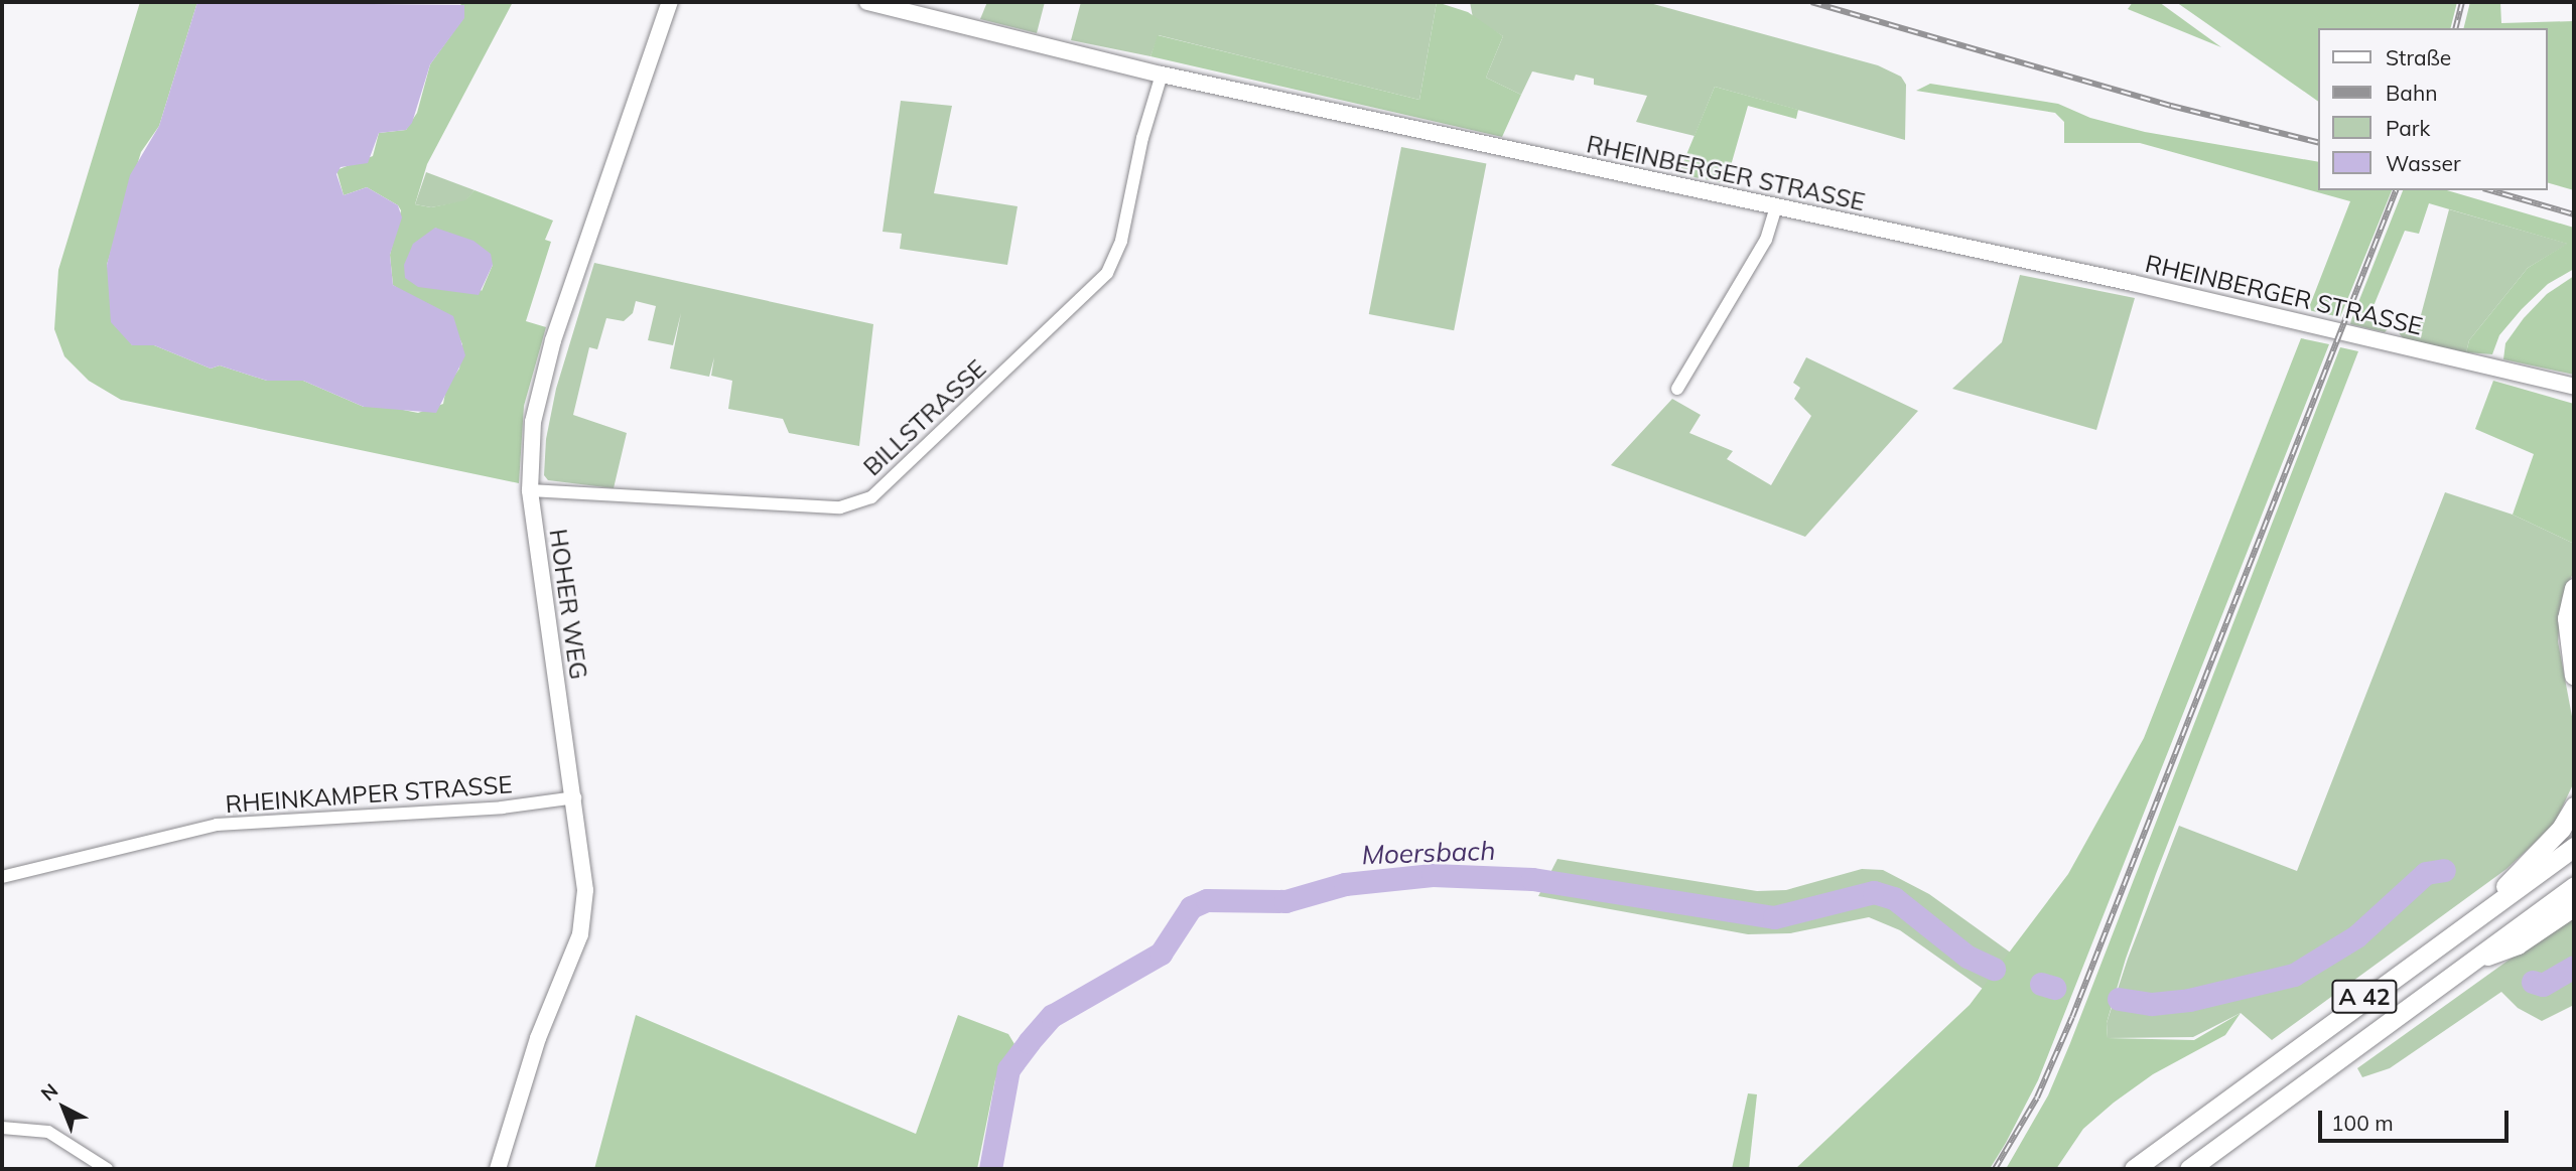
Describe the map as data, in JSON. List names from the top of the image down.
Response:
{
  "streets": {
    "highway": ["A 42"],
    "main road": ["RHEINBERGER STRASSE", "HOHER WEG"],
    "street": ["BILLSTRASSE", "RHEINKAMPER STRASSE"]
  },
  "crossings": [
    ["RHEINBERGER STRASSE", "BILLSTRASSE"],
    ["BILLSTRASSE", "HOHER WEG"],
    ["HOHER WEG", "RHEINKAMPER STRASSE"]
  ],
  "water": ["Moersbach"],
  "legend": [
    "Straße",
    "Bahn",
    "Park",
    "Wasser"
  ],
  "scale_bar": "100 m",
  "north": "top left"
}
